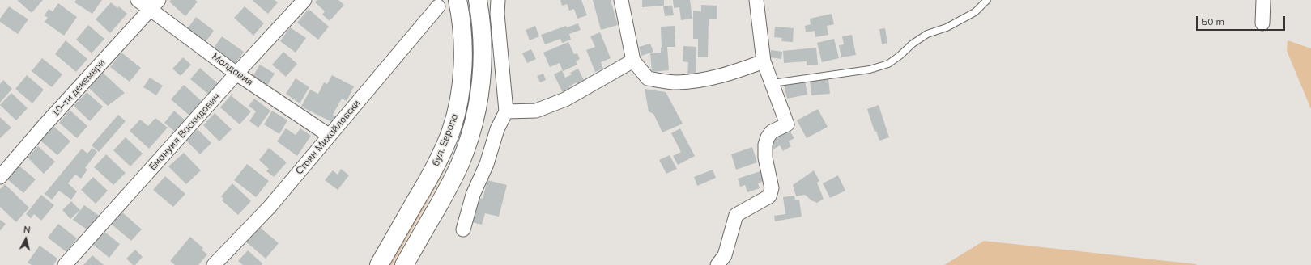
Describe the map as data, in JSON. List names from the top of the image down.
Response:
{
  "streets": {
    "street": [
      "Молдавия",
      "10-ти декември",
      "Емануил Васкидович",
      "Стоян Михайловски",
      "бул. Европа"
    ]
  },
  "crossings": [
    ["Молдавия", "10-ти декември"],
    ["Молдавия", "Емануил Васкидович"],
    ["Молдавия", "Стоян Михайловски"]
  ],
  "scale_bar": "50 m",
  "north": "top"
}
